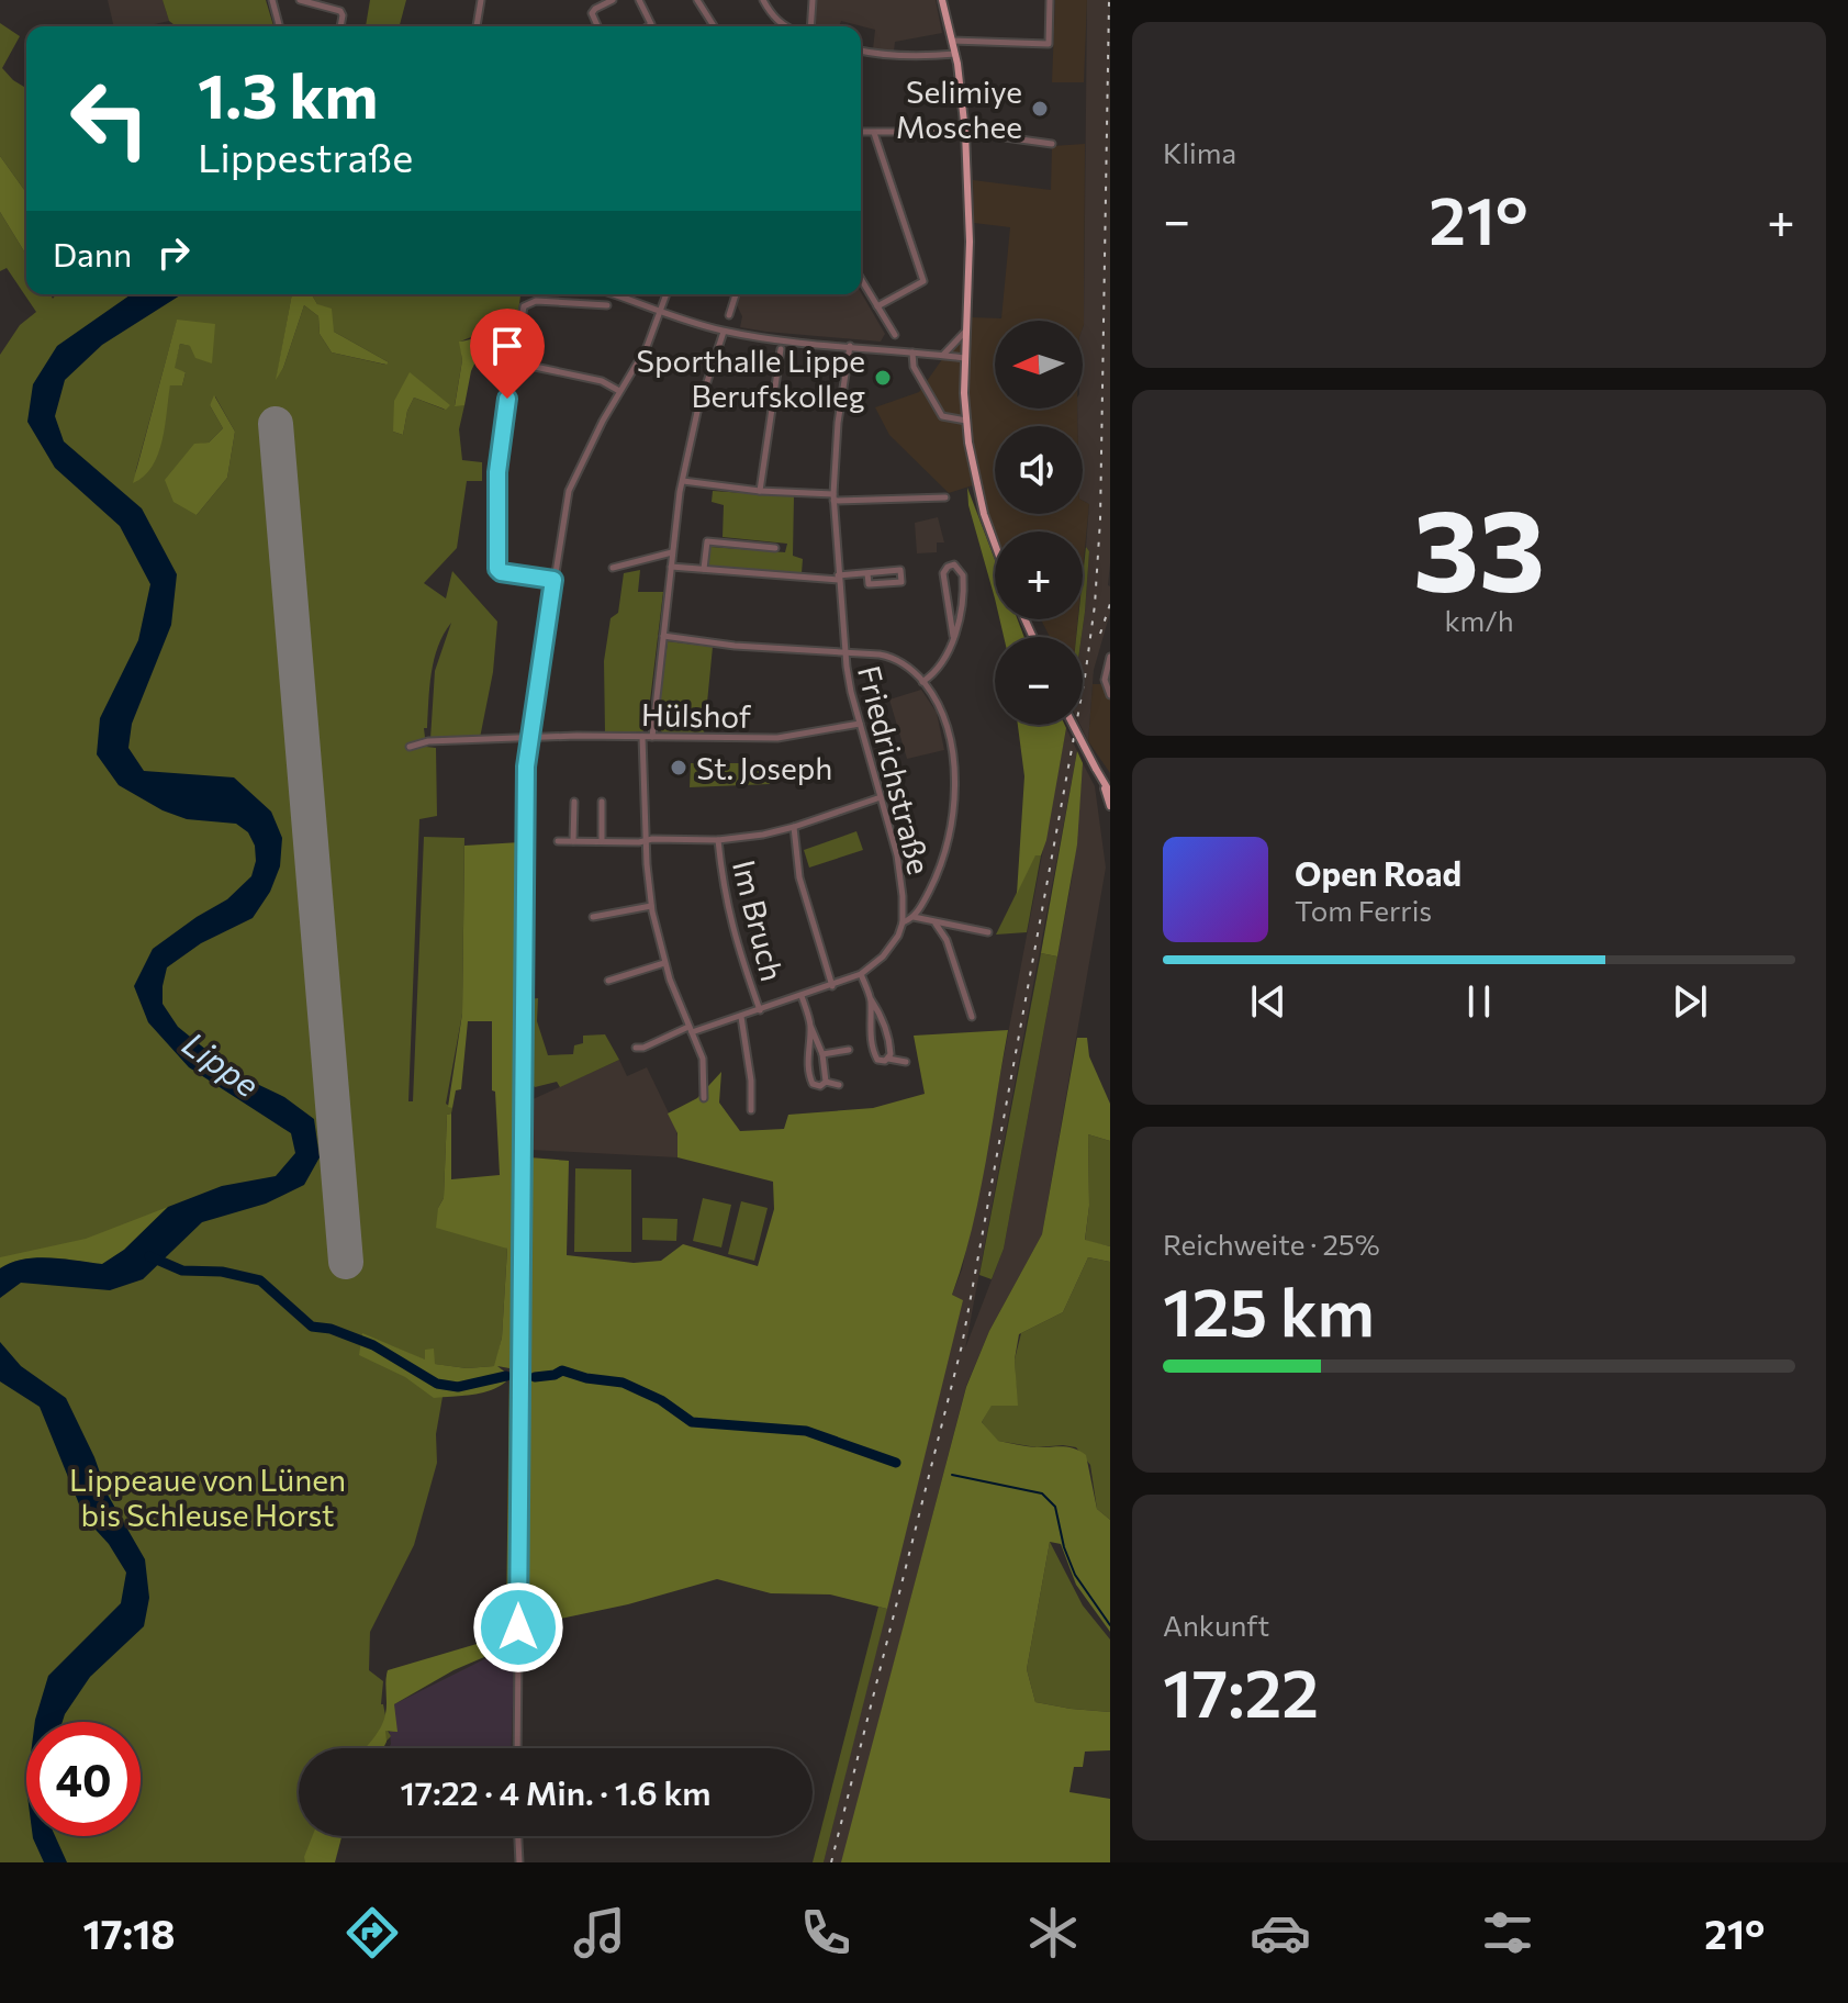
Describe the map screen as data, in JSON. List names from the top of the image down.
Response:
{
  "streets": {
    "street": ["Hülshof", "Friedrichstraße", "Im Bruch"]
  },
  "crossings": [
    ["Hülshof", "Friedrichstraße"]
  ],
  "water": ["Lippe"],
  "parks": ["Lippeaue von Lünen bis Schleuse Horst"],
  "places": ["Selimiye Moschee", "Sporthalle Lippe Berufskolleg", "St. Joseph"],
  "north": "left",
  "page": {
    "tile": [
      "Klima",
      ["33", "km/h"],
      ["Reichweite · 25%", "125 km"],
      ["Ankunft", "17:22"]
    ],
    "turn": ["1.3 km", "Lippestraße"],
    "heat": ["−", "21°", "+"],
    "then": "Dann",
    "map_buttons": ["+", "−"],
    "song": ["Open Road", "Tom Ferris"],
    "limit": "40",
    "trip": "17:22 · 4 Min. · 1.6 km",
    "tabs": ["17:18", "21°"]
  }
}
